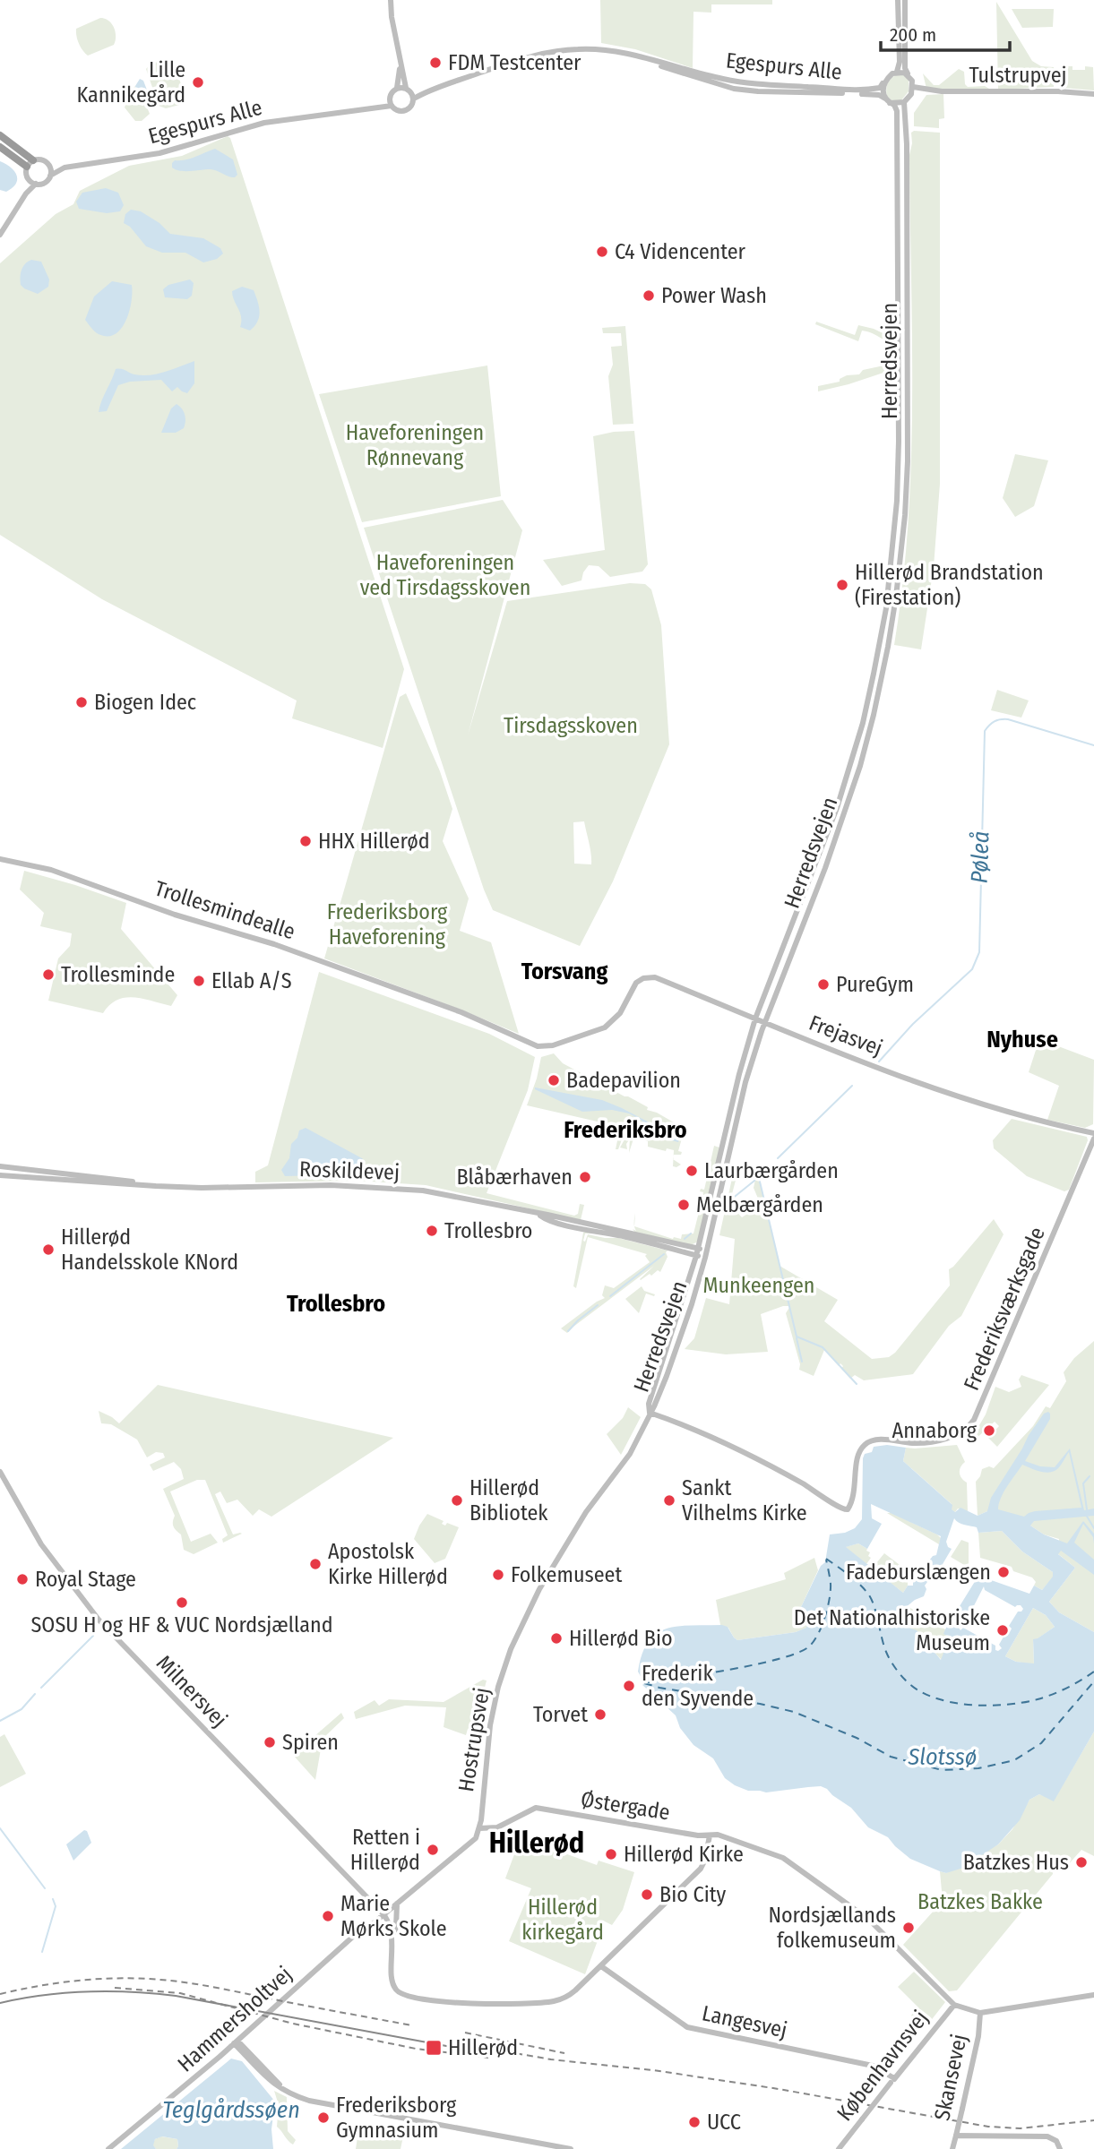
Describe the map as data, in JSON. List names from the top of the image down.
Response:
{
  "streets": {
    "street": [
      "Egespurs Alle",
      "Tulstrupvej",
      "Herredsvejen",
      "Trollesmindealle",
      "Frejasvej",
      "Roskildevej",
      "Frederiksværksgade",
      "Milnersvej",
      "Hostrupsvej",
      "Østergade",
      "Hammersholtvej",
      "Langesvej",
      "Københavnsvej",
      "Skansevej"
    ]
  },
  "crossings": [
    ["Egespurs Alle", "Tulstrupvej"],
    ["Egespurs Alle", "Herredsvejen"],
    ["Tulstrupvej", "Herredsvejen"],
    ["Herredsvejen", "Frejasvej"],
    ["Herredsvejen", "Roskildevej"],
    ["Herredsvejen", "Frederiksværksgade"],
    ["Herredsvejen", "Hostrupsvej"],
    ["Trollesmindealle", "Frejasvej"],
    ["Frederiksværksgade", "Hostrupsvej"],
    ["Milnersvej", "Hammersholtvej"],
    ["Hostrupsvej", "Østergade"],
    ["Hostrupsvej", "Hammersholtvej"],
    ["Østergade", "Hammersholtvej"],
    ["Østergade", "Københavnsvej"],
    ["Langesvej", "Københavnsvej"]
  ],
  "districts": [
    "Torsvang",
    "Nyhuse",
    "Frederiksbro",
    "Trollesbro",
    "Hillerød"
  ],
  "water": ["Pøleå", "Slotssø", "Teglgårdssøen"],
  "parks": [
    "Haveforeningen Rønnevang",
    "Haveforeningen ved Tirsdagsskoven",
    "Tirsdagsskoven",
    "Frederiksborg Haveforening",
    "Munkeengen",
    "Batzkes Bakke",
    "Hillerød kirkegård"
  ],
  "places": {
    "other": [
      "FDM Testcenter",
      "Lille Kannikegård",
      "C4 Videncenter",
      "Power Wash",
      "Hillerød Brandstation (Firestation)",
      "Biogen Idec",
      "HHX Hillerød",
      "Trollesminde",
      "Ellab A/S",
      "PureGym",
      "Badepavilion",
      "Laurbærgården",
      "Blåbærhaven",
      "Melbærgården",
      "Trollesbro",
      "Hillerød Handelsskole KNord",
      "Annaborg",
      "Hillerød Bibliotek",
      "Sankt Vilhelms Kirke",
      "Apostolsk Kirke Hillerød",
      "Fadeburslængen",
      "Folkemuseet",
      "Royal Stage",
      "SOSU H og HF & VUC Nordsjælland",
      "Det Nationalhistoriske Museum",
      "Hillerød Bio",
      "Frederik den Syvende",
      "Torvet",
      "Spiren",
      "Retten i Hillerød",
      "Hillerød Kirke",
      "Batzkes Hus",
      "Bio City",
      "Marie Mørks Skole",
      "Nordsjællands folkemuseum",
      "Frederiksborg Gymnasium",
      "UCC"
    ],
    "transit": ["Hillerød"]
  },
  "scale_bar": "200 m"
}
